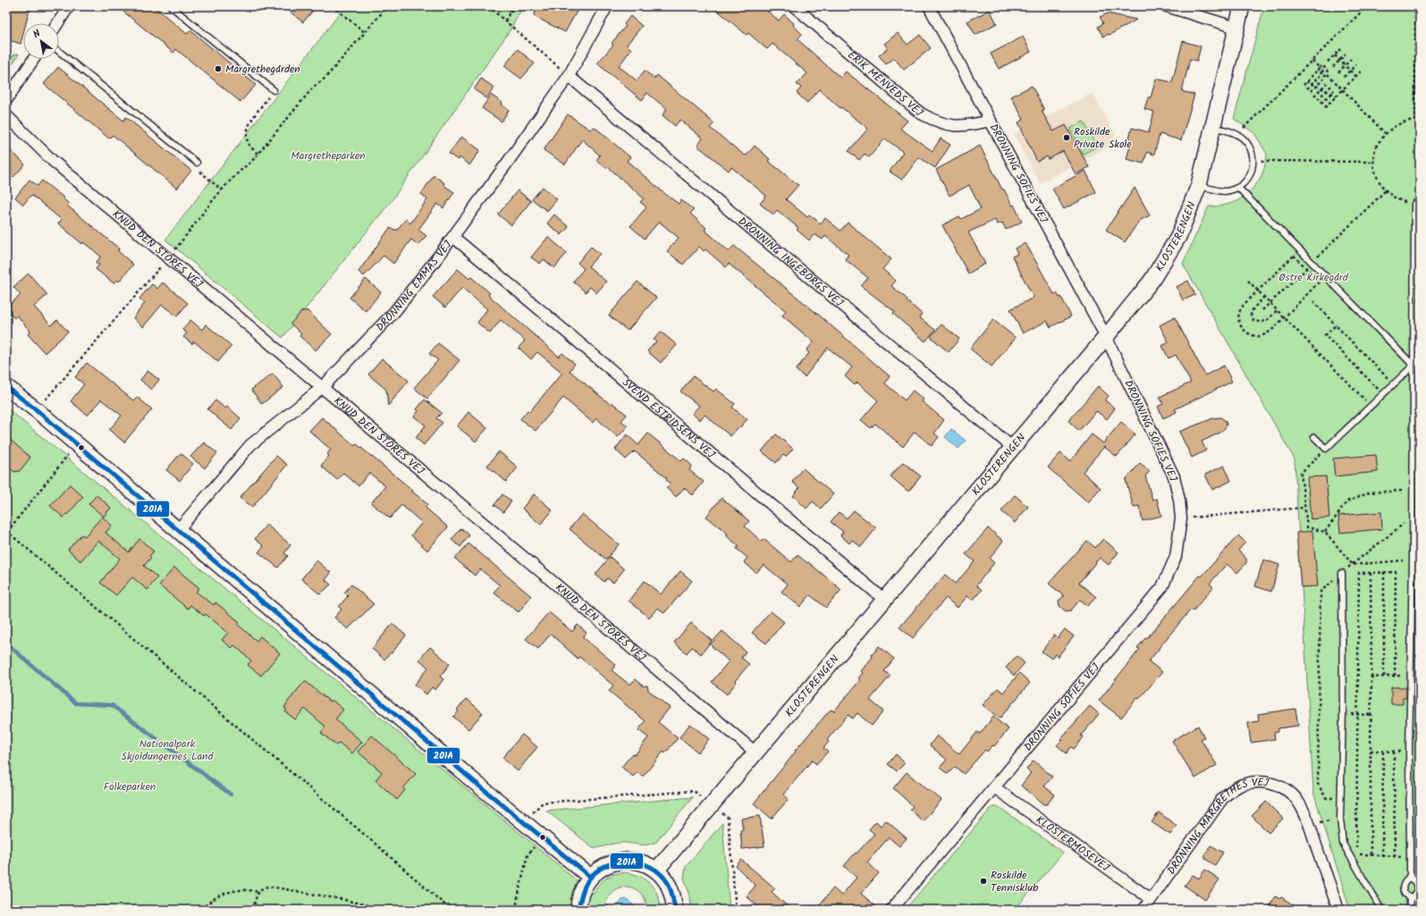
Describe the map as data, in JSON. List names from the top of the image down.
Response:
{
  "streets": {
    "street": [
      "ERIK MENVEDS VEJ",
      "DRONNING SOFIES VEJ",
      "KLOSTERENGEN",
      "KNUD DEN STORES VEJ",
      "DRONNING INGEBORGS VEJ",
      "DRONNING EMMAS VEJ",
      "SVEND ESTRIDSENS VEJ",
      "DRONNING MARGRETHES VEJ",
      "KLOSTERMOSEVEJ"
    ]
  },
  "crossings": [
    ["ERIK MENVEDS VEJ", "DRONNING SOFIES VEJ"],
    ["DRONNING SOFIES VEJ", "KLOSTERENGEN"],
    ["DRONNING SOFIES VEJ", "KLOSTERMOSEVEJ"],
    ["KLOSTERENGEN", "KNUD DEN STORES VEJ"],
    ["KLOSTERENGEN", "DRONNING INGEBORGS VEJ"],
    ["KLOSTERENGEN", "SVEND ESTRIDSENS VEJ"],
    ["KNUD DEN STORES VEJ", "DRONNING EMMAS VEJ"],
    ["DRONNING INGEBORGS VEJ", "DRONNING EMMAS VEJ"],
    ["DRONNING EMMAS VEJ", "SVEND ESTRIDSENS VEJ"],
    ["DRONNING MARGRETHES VEJ", "KLOSTERMOSEVEJ"]
  ],
  "parks": [
    "Margretheparken",
    "Østre Kirkegård",
    "Nationalpark Skjoldungernes Land",
    "Folkeparken"
  ],
  "places": ["Margrethegården", "Roskilde Private Skole", "Roskilde Tennisklub"],
  "lines": ["transit line 201A"],
  "north": "top left"
}
